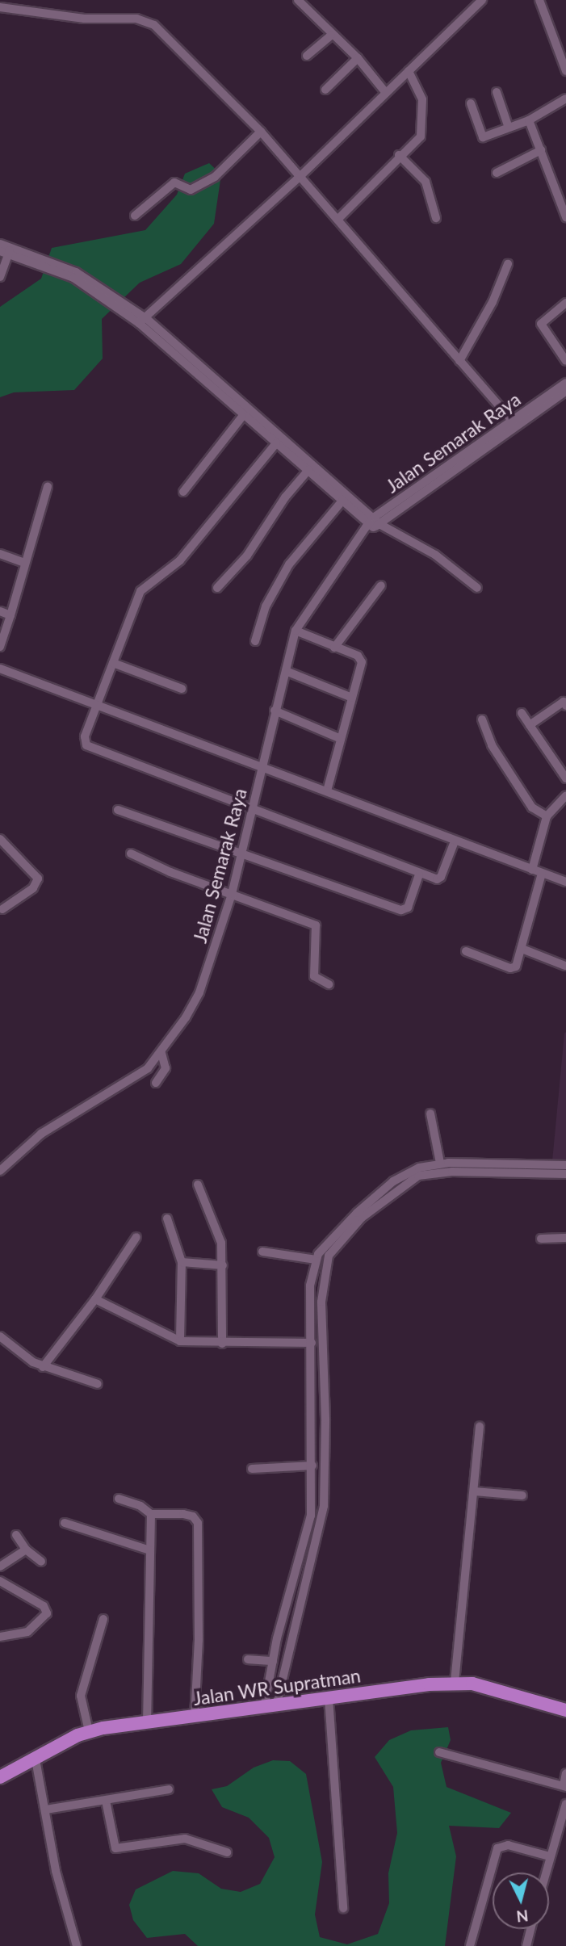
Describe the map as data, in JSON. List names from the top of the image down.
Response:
{
  "streets": {
    "highway": ["Jalan WR Supratman"],
    "street": ["Jalan Semarak Raya"]
  },
  "north": "bottom"
}
